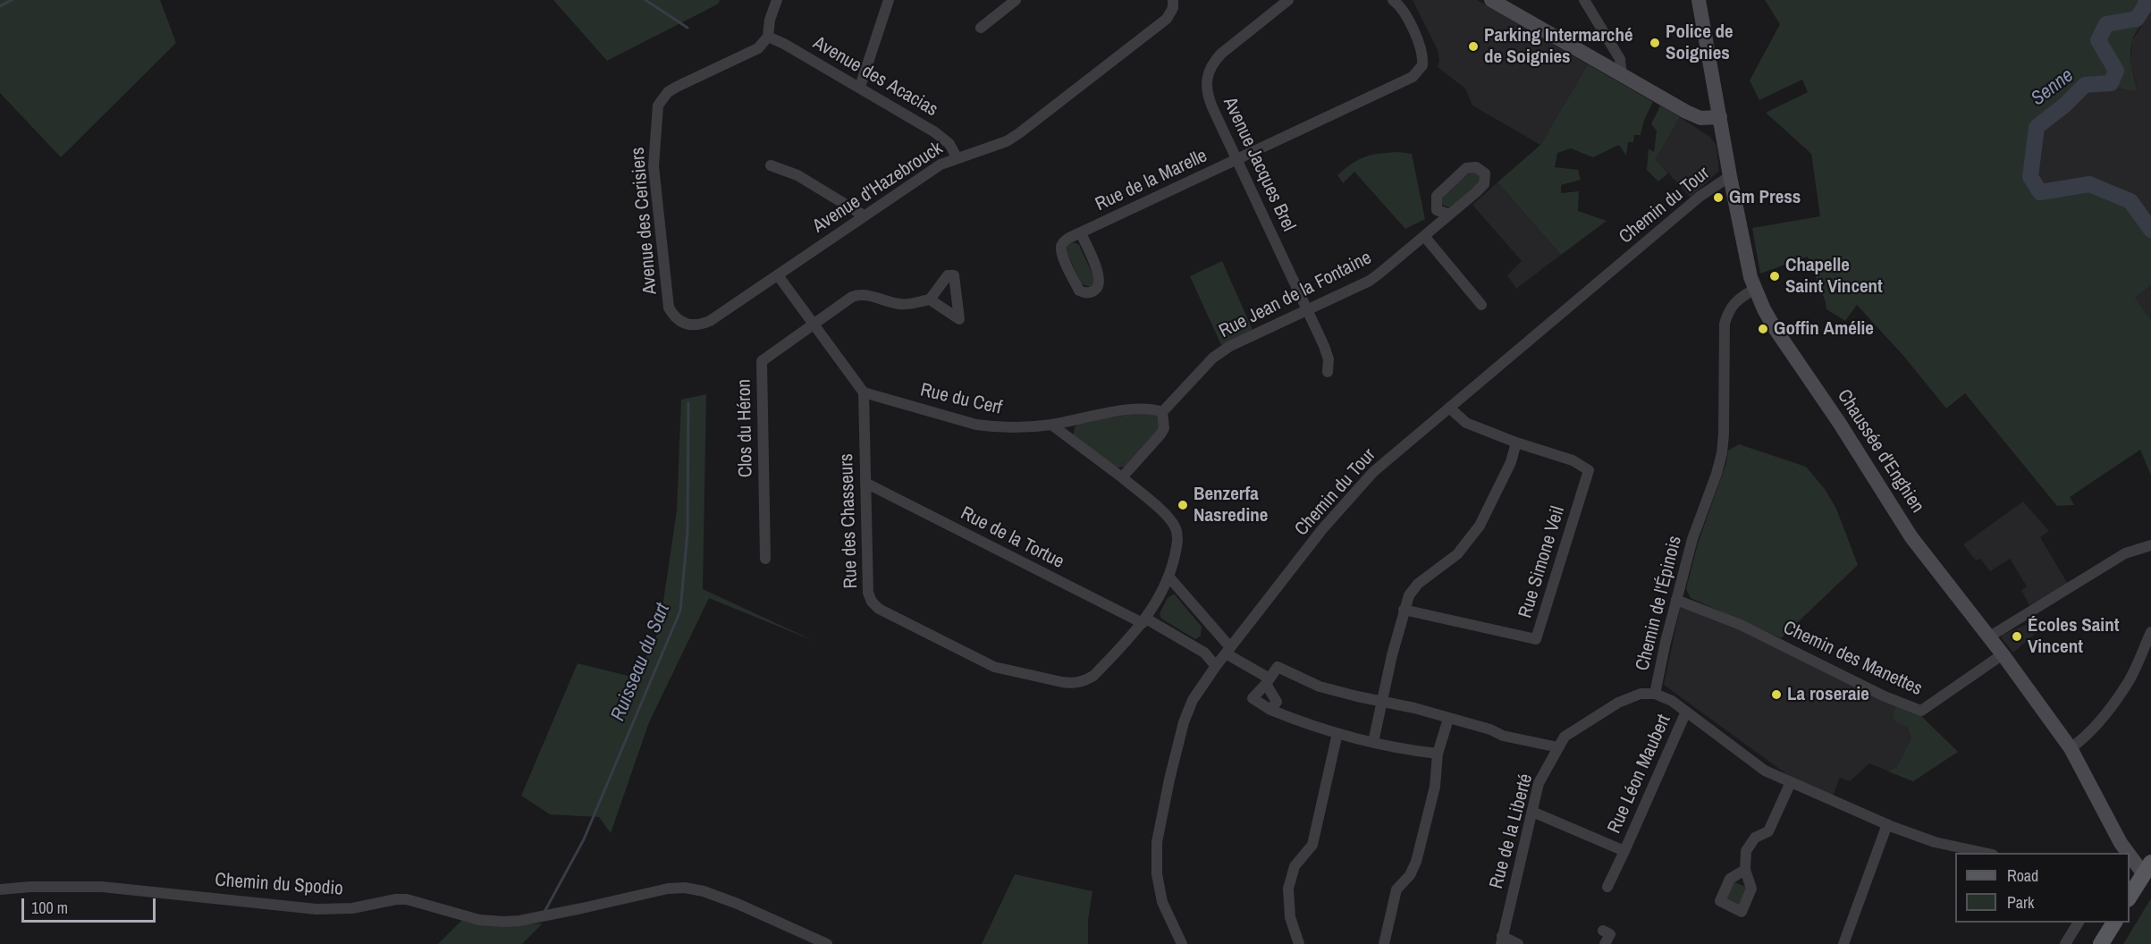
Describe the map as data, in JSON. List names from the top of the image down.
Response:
{
  "streets": {
    "main road": ["Chaussée d'Enghien"],
    "street": [
      "Avenue des Acacias",
      "Avenue Jacques Brel",
      "Rue de la Marelle",
      "Avenue d'Hazebrouck",
      "Chemin du Tour",
      "Avenue des Cerisiers",
      "Rue Jean de la Fontaine",
      "Rue du Cerf",
      "Clos du Héron",
      "Rue des Chasseurs",
      "Rue de la Tortue",
      "Rue Simone Veil",
      "Chemin de l'Épinois",
      "Chemin des Manettes",
      "Rue Léon Maubert",
      "Rue de la Liberté",
      "Chemin du Spodio"
    ]
  },
  "crossings": [
    ["Avenue des Acacias", "Avenue d'Hazebrouck"],
    ["Avenue des Acacias", "Avenue des Cerisiers"],
    ["Avenue Jacques Brel", "Rue de la Marelle"],
    ["Avenue Jacques Brel", "Rue Jean de la Fontaine"],
    ["Avenue d'Hazebrouck", "Avenue des Cerisiers"],
    ["Chemin du Tour", "Chaussée d'Enghien"],
    ["Chemin du Tour", "Rue de la Tortue"],
    ["Rue Jean de la Fontaine", "Rue du Cerf"],
    ["Rue du Cerf", "Rue des Chasseurs"],
    ["Chaussée d'Enghien", "Chemin de l'Épinois"],
    ["Chaussée d'Enghien", "Chemin des Manettes"],
    ["Rue des Chasseurs", "Rue de la Tortue"],
    ["Chemin de l'Épinois", "Chemin des Manettes"],
    ["Chemin de l'Épinois", "Rue Léon Maubert"],
    ["Chemin de l'Épinois", "Rue de la Liberté"],
    ["Rue Léon Maubert", "Rue de la Liberté"]
  ],
  "water": ["Senne", "Ruisseau du Sart"],
  "places": [
    "Police de Soignies",
    "Parking Intermarché de Soignies",
    "Gm Press",
    "Chapelle Saint Vincent",
    "Goffin Amélie",
    "Benzerfa Nasredine",
    "Écoles Saint Vincent",
    "La roseraie"
  ],
  "legend": ["Road", "Park"],
  "scale_bar": "100 m"
}
